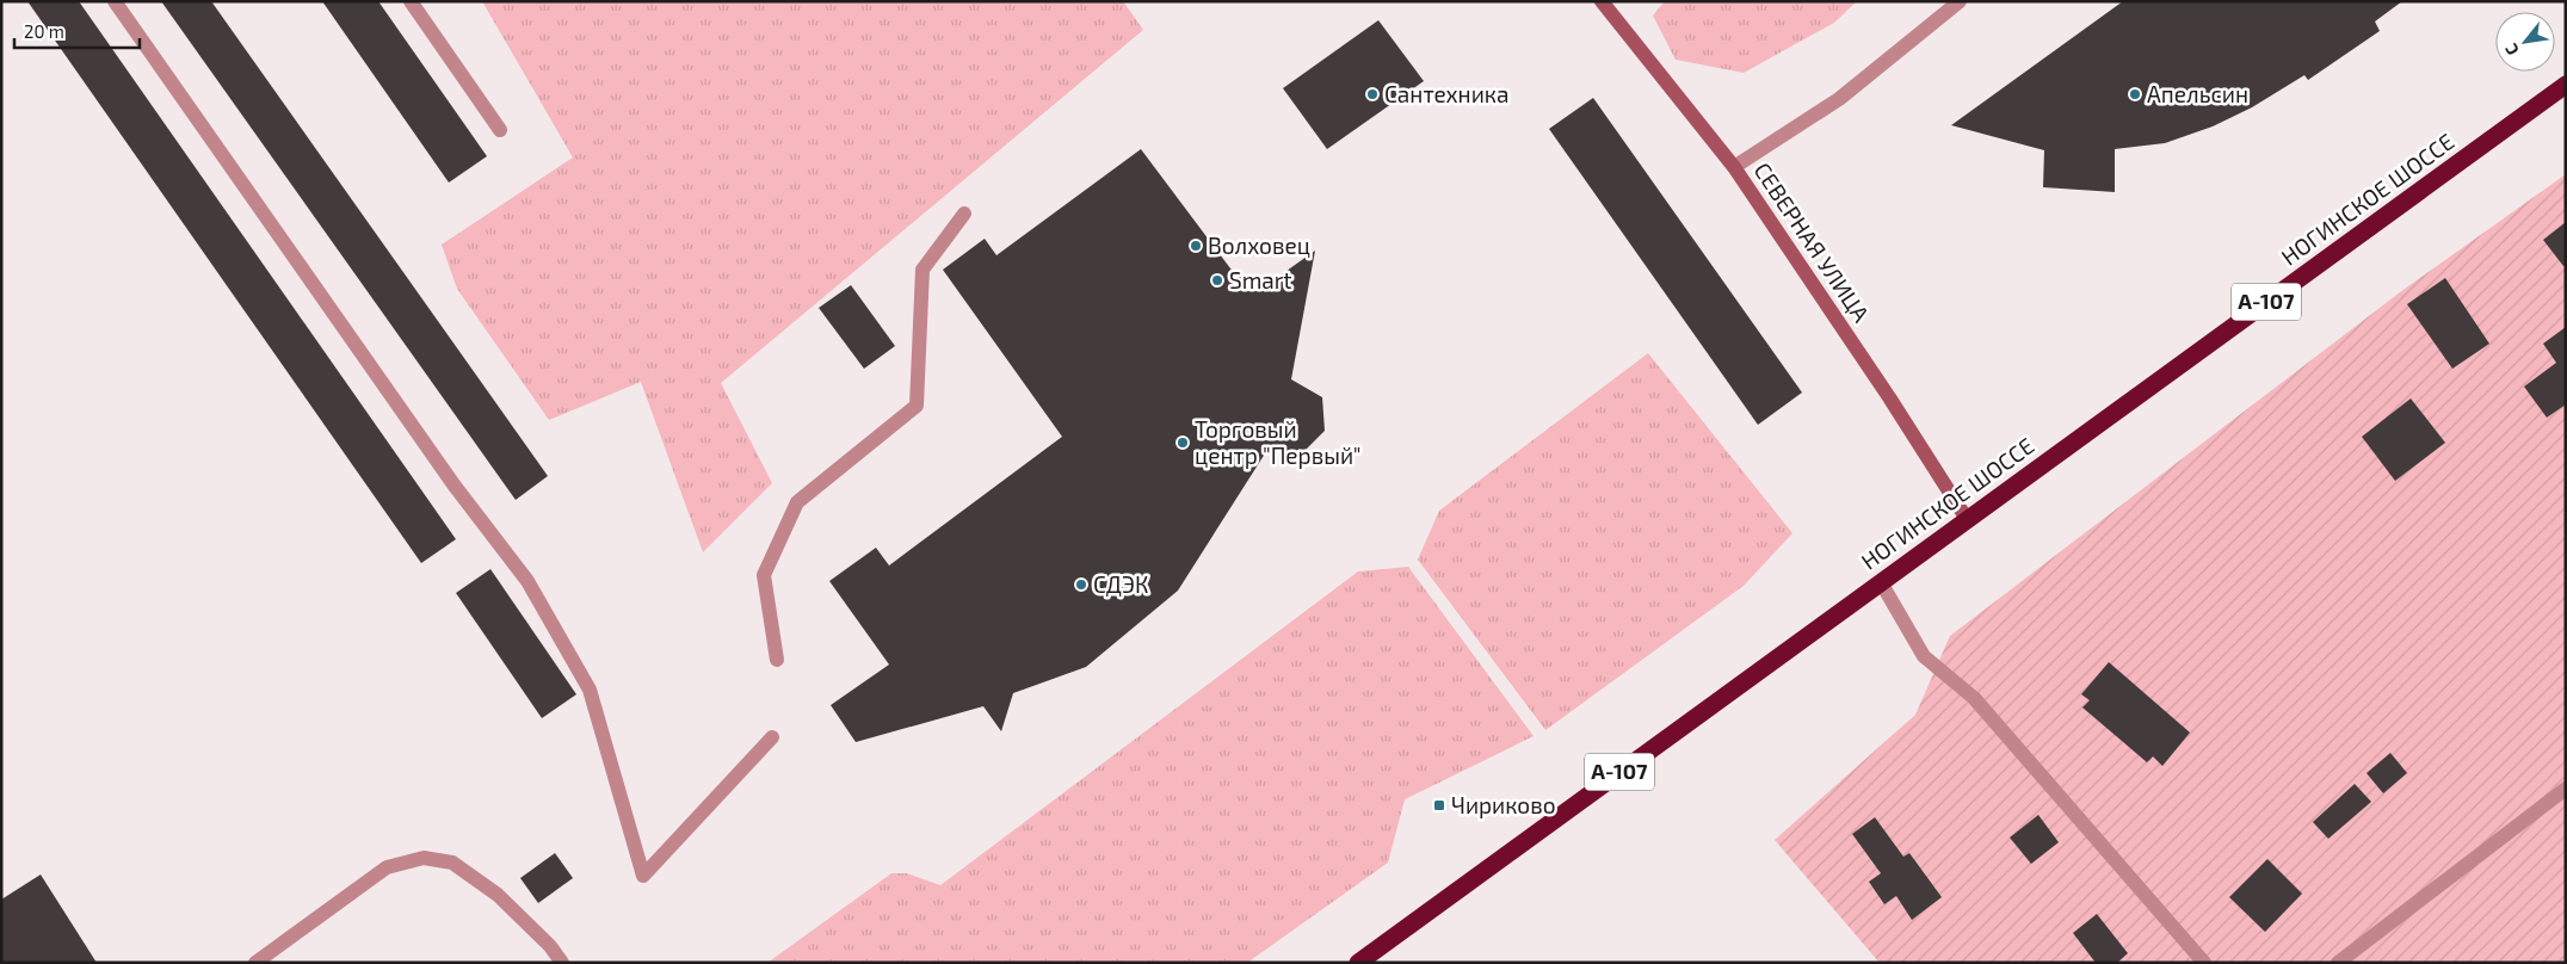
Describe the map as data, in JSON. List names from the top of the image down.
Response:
{
  "streets": {
    "highway": ["НОГИНСКОЕ ШОССЕ", "А-107"],
    "main road": ["СЕВЕРНАЯ УЛИЦА"]
  },
  "crossings": [
    ["НОГИНСКОЕ ШОССЕ", "СЕВЕРНАЯ УЛИЦА"]
  ],
  "places": {
    "other": [
      "Сантехника",
      "Апельсин",
      "Волховец",
      "Smart",
      "Торговый центр \"Первый\"",
      "СДЭК"
    ],
    "transit": ["Чириково"]
  },
  "scale_bar": "20 m",
  "north": "bottom left"
}
